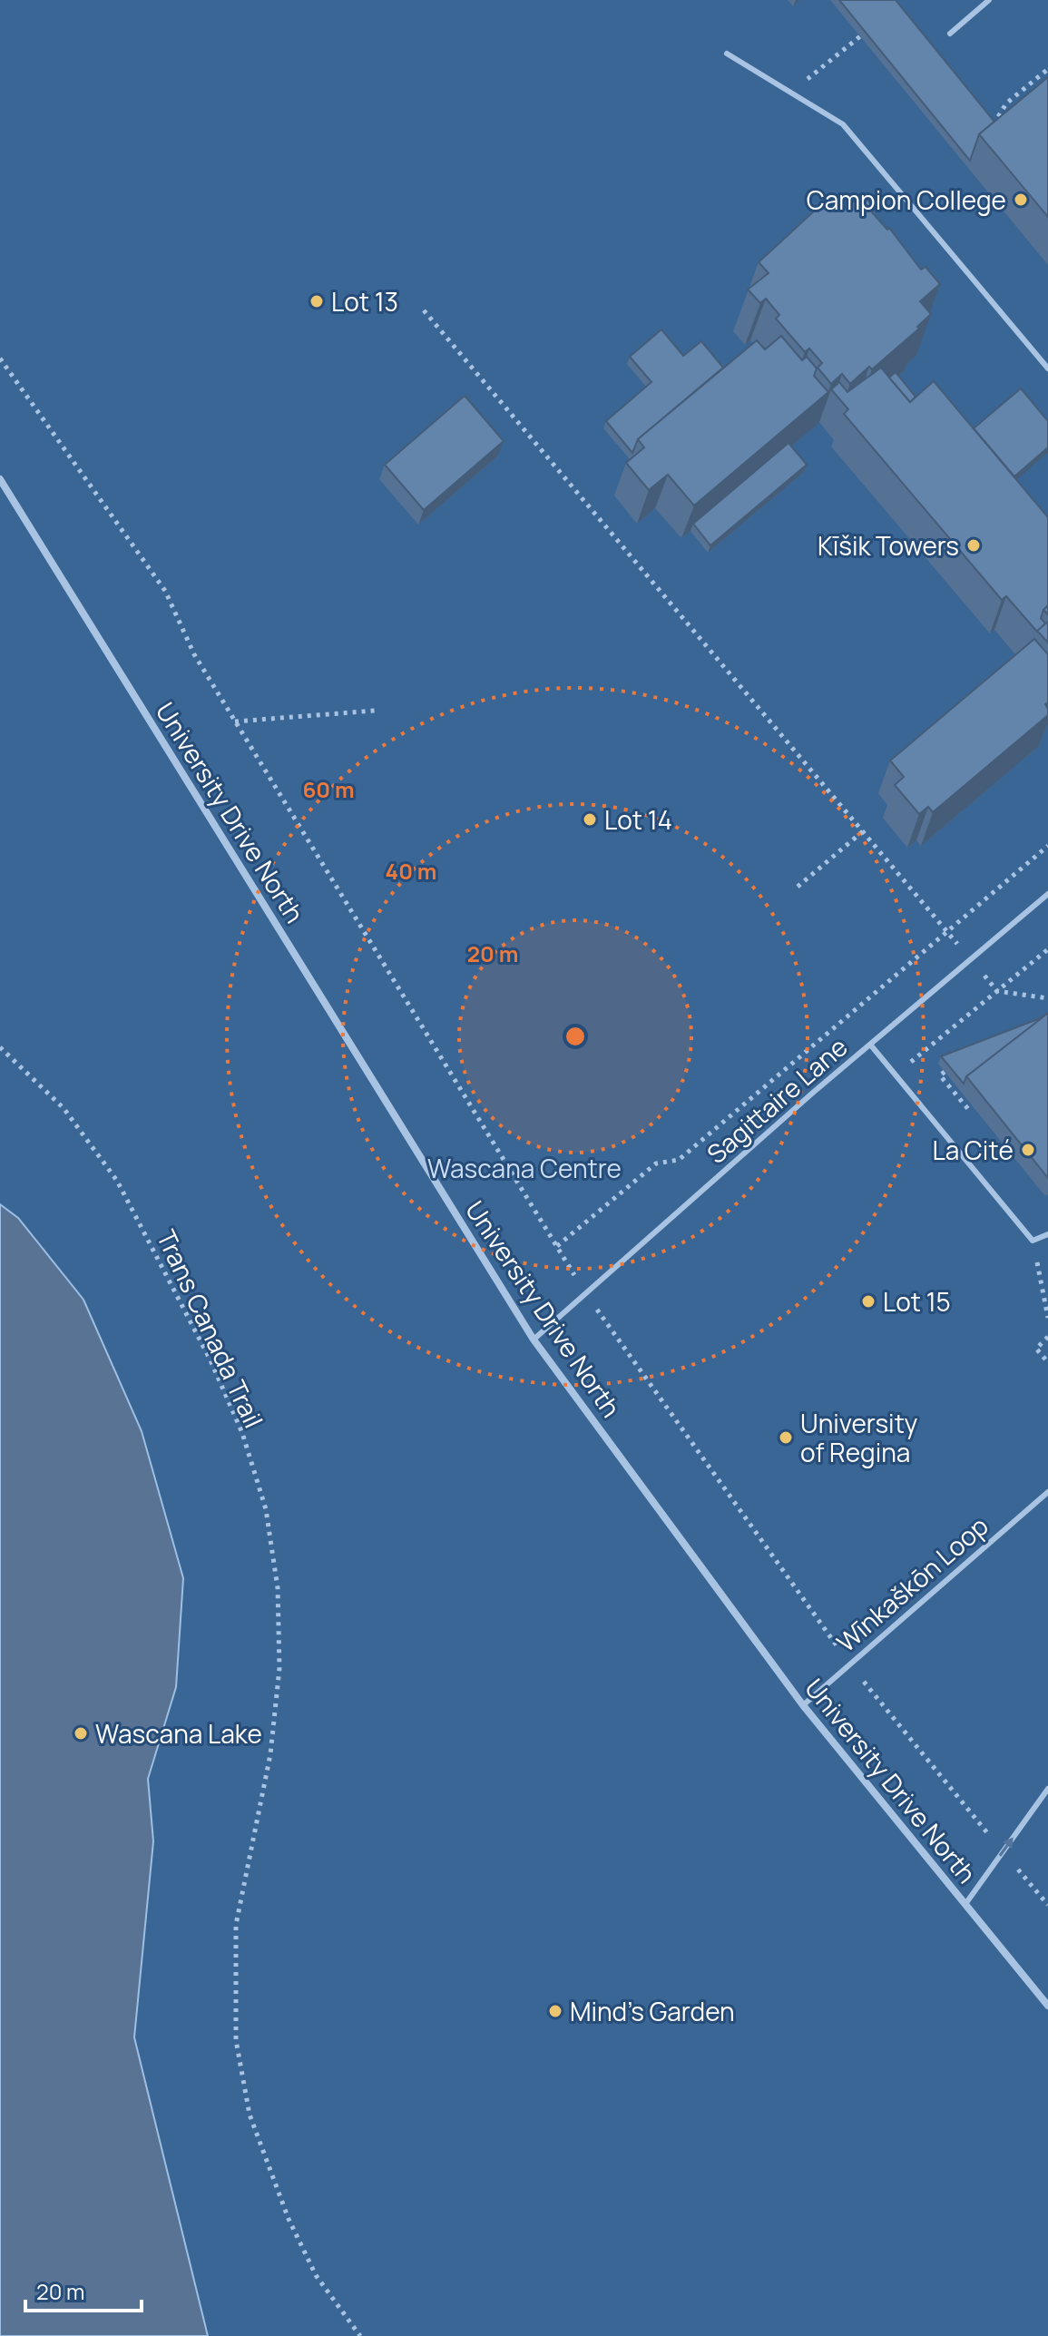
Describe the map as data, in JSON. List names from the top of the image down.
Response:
{
  "streets": {
    "street": ["University Drive North"],
    "lane": ["Sagittaire Lane", "Wīnkaškōn Loop"],
    "path": ["Trans Canada Trail"]
  },
  "crossings": [
    ["University Drive North", "Sagittaire Lane"],
    ["University Drive North", "Wīnkaškōn Loop"]
  ],
  "parks": ["Wascana Centre"],
  "places": [
    "Campion College",
    "Lot 13",
    "Kīšik Towers",
    "Lot 14",
    "La Cité",
    "Lot 15",
    "University of Regina",
    "Wascana Lake",
    "Mind's Garden"
  ],
  "scale_bar": "20 m",
  "rings": ["60 m", "40 m", "20 m"]
}
